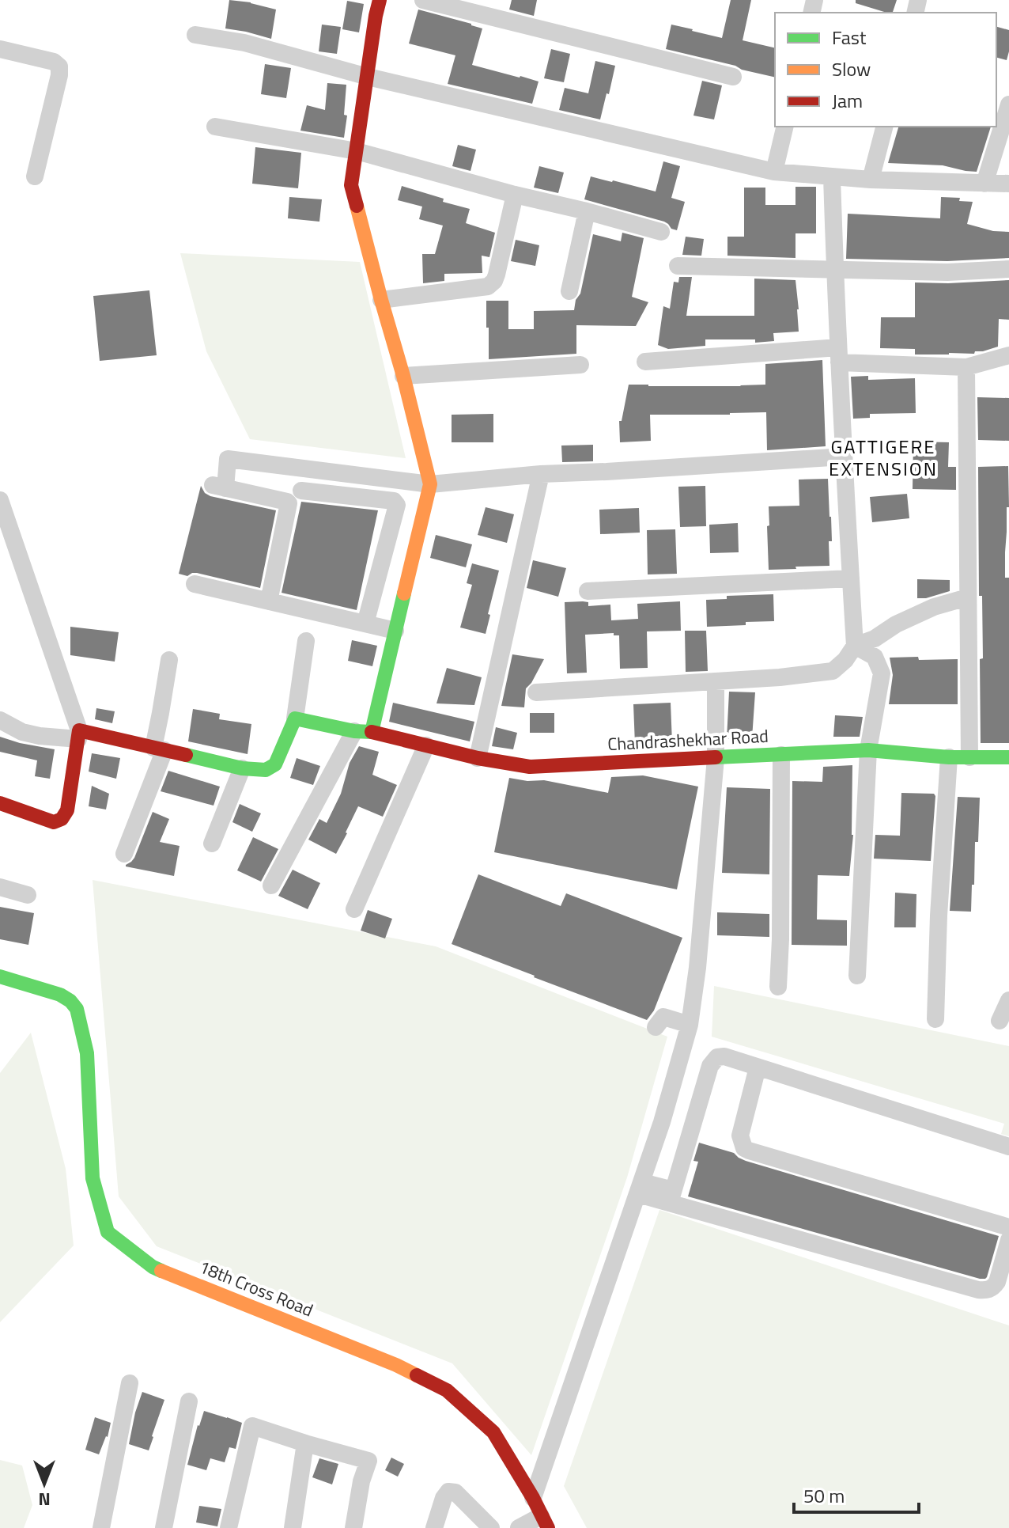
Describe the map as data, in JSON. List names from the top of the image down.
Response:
{
  "streets": {
    "street": ["Chandrashekhar Road", "18th Cross Road"]
  },
  "districts": ["GATTIGERE EXTENSION"],
  "legend": ["Fast", "Slow", "Jam"],
  "scale_bar": "50 m",
  "north": "bottom"
}
